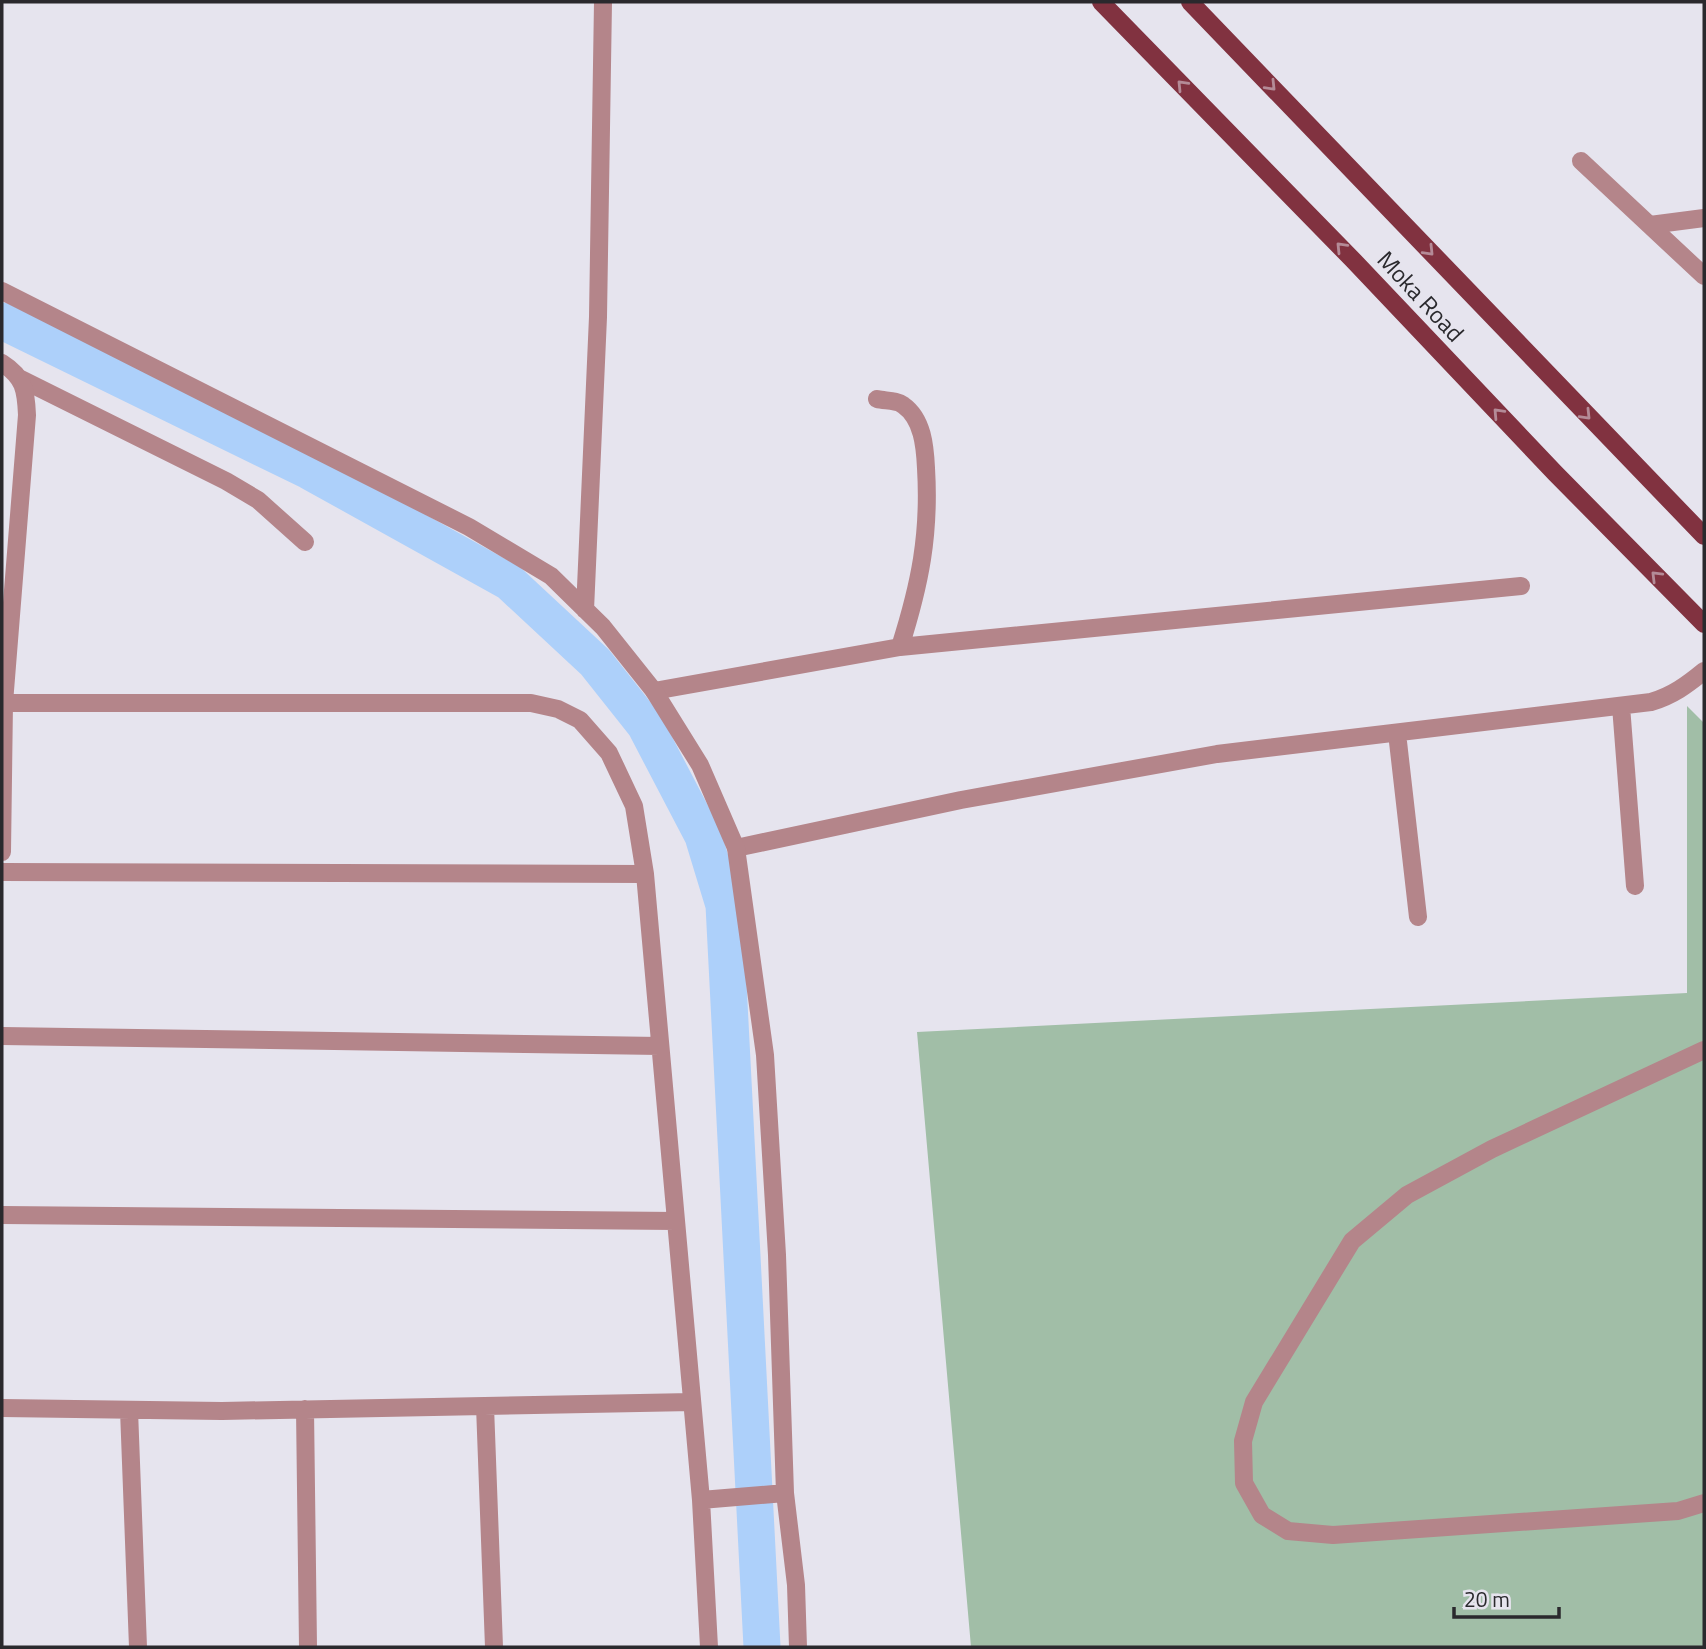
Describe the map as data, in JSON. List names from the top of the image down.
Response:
{
  "streets": {
    "main road": ["Moka Road"]
  },
  "scale_bar": "20 m"
}
